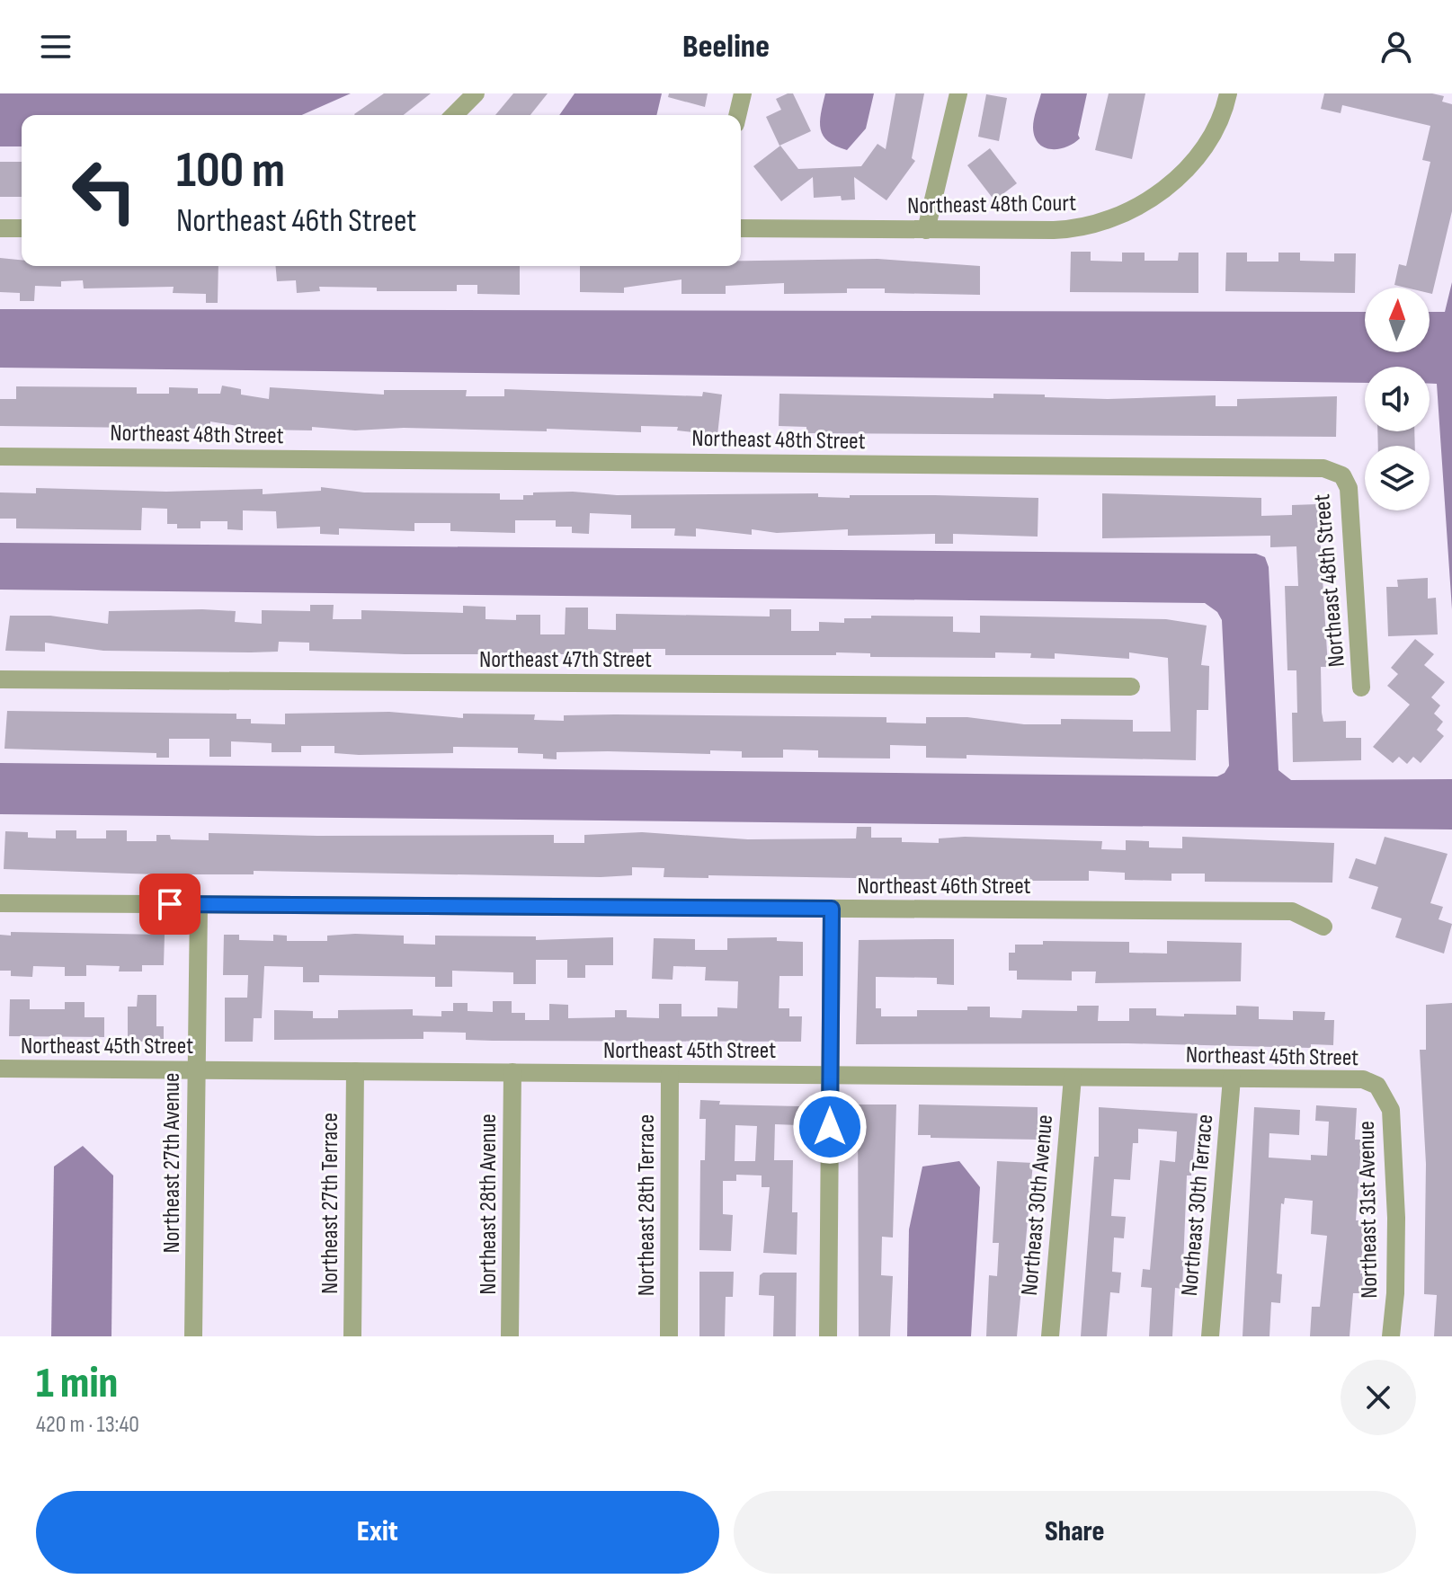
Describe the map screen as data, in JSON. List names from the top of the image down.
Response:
{
  "streets": {
    "street": [
      "Northeast 48th Court",
      "Northeast 48th Street",
      "Northeast 47th Street",
      "Northeast 46th Street",
      "Northeast 45th Street",
      "Northeast 27th Avenue",
      "Northeast 27th Terrace",
      "Northeast 28th Avenue",
      "Northeast 28th Terrace",
      "Northeast 30th Avenue",
      "Northeast 30th Terrace",
      "Northeast 31st Avenue"
    ]
  },
  "crossings": [
    ["Northeast 46th Street", "Northeast 27th Avenue"],
    ["Northeast 45th Street", "Northeast 27th Avenue"],
    ["Northeast 45th Street", "Northeast 27th Terrace"],
    ["Northeast 45th Street", "Northeast 28th Avenue"],
    ["Northeast 45th Street", "Northeast 28th Terrace"],
    ["Northeast 45th Street", "Northeast 30th Avenue"],
    ["Northeast 45th Street", "Northeast 30th Terrace"],
    ["Northeast 45th Street", "Northeast 31st Avenue"]
  ],
  "north": "top",
  "page": {
    "header": "Beeline",
    "turn": ["100 m", "Northeast 46th Street"],
    "heading": ["1 min", "420 m · 13:40"],
    "buttons": ["Exit", "Share"]
  }
}
